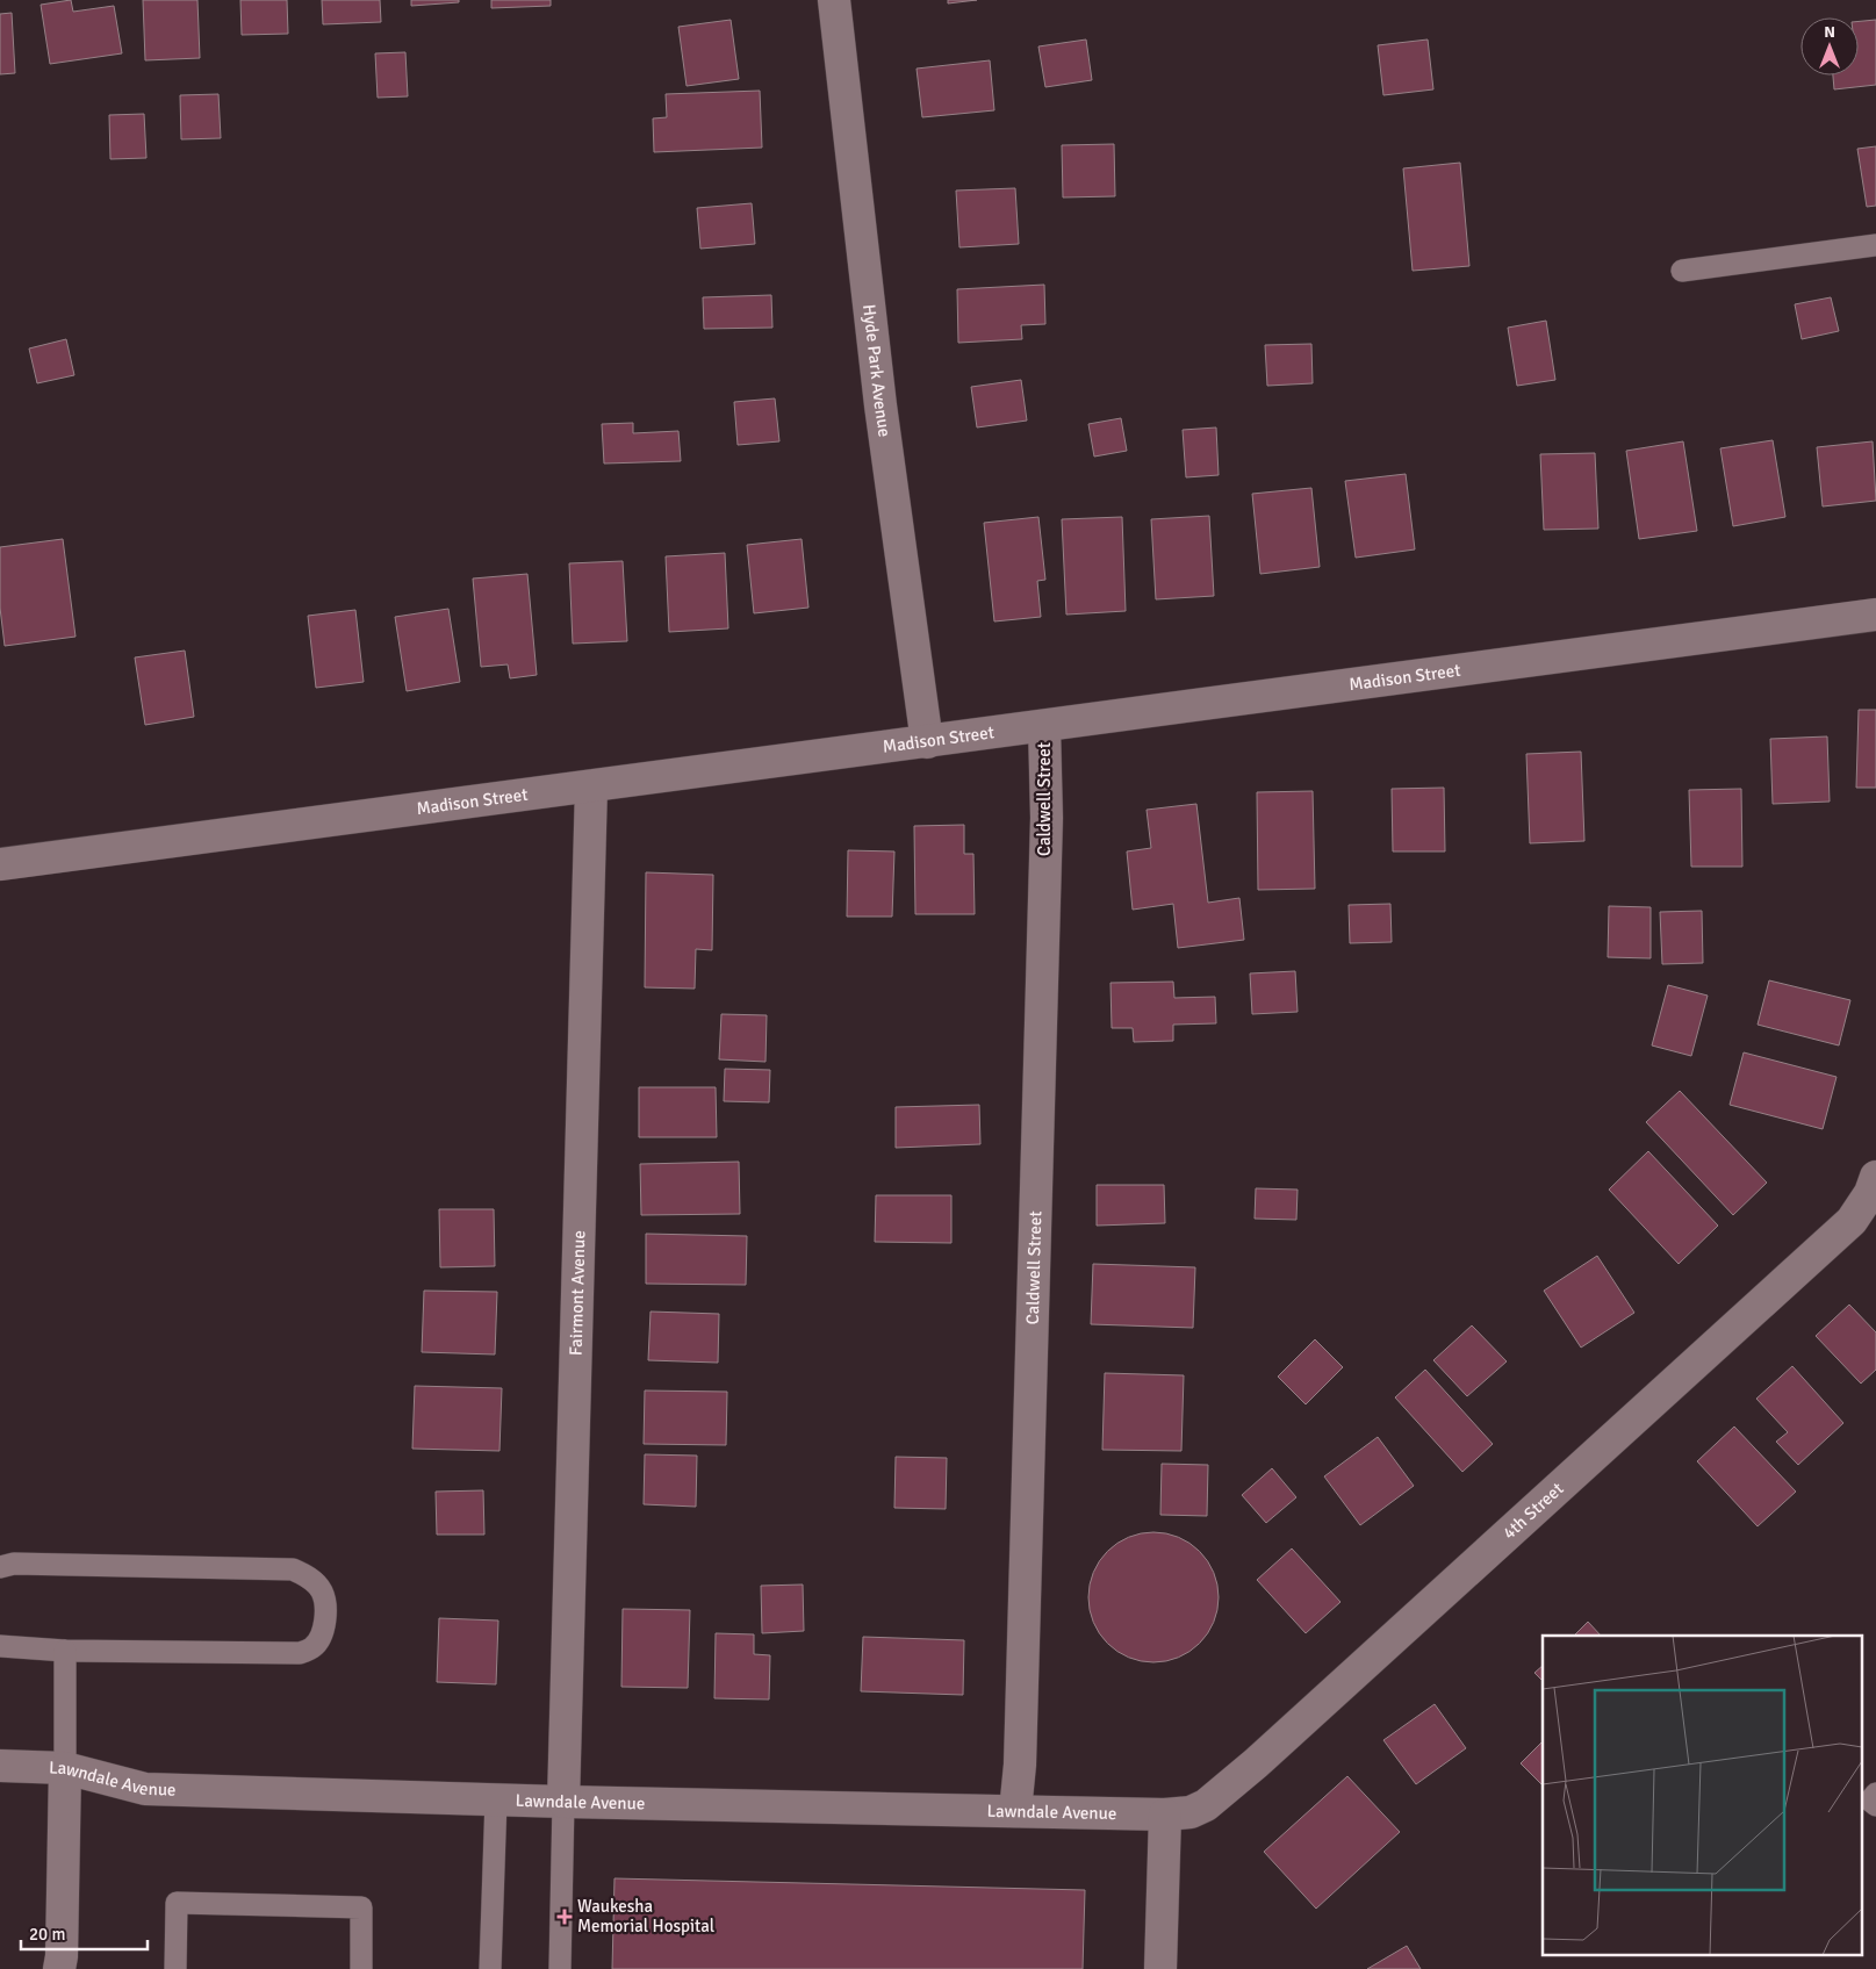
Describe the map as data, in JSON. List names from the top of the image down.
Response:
{
  "streets": {
    "street": [
      "Hyde Park Avenue",
      "Madison Street",
      "Caldwell Street",
      "Fairmont Avenue",
      "4th Street",
      "Lawndale Avenue"
    ]
  },
  "crossings": [
    ["Hyde Park Avenue", "Madison Street"],
    ["Madison Street", "Caldwell Street"],
    ["Madison Street", "Fairmont Avenue"],
    ["Caldwell Street", "Lawndale Avenue"],
    ["Fairmont Avenue", "Lawndale Avenue"],
    ["4th Street", "Lawndale Avenue"]
  ],
  "places": {
    "health": ["Waukesha Memorial Hospital"]
  },
  "scale_bar": "20 m",
  "north": "top"
}
